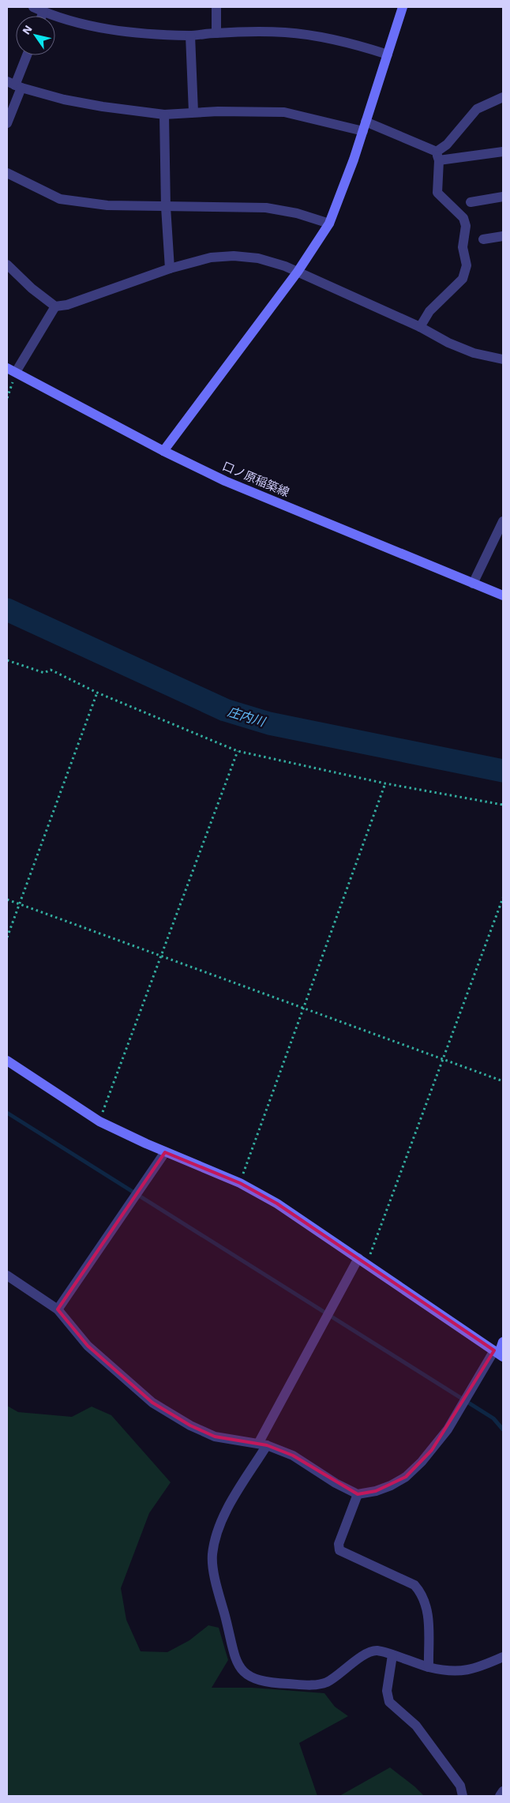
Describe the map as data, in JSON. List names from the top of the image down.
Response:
{
  "streets": {
    "street": ["口ノ原稲築線"]
  },
  "water": ["庄内川"],
  "north": "top left"
}
